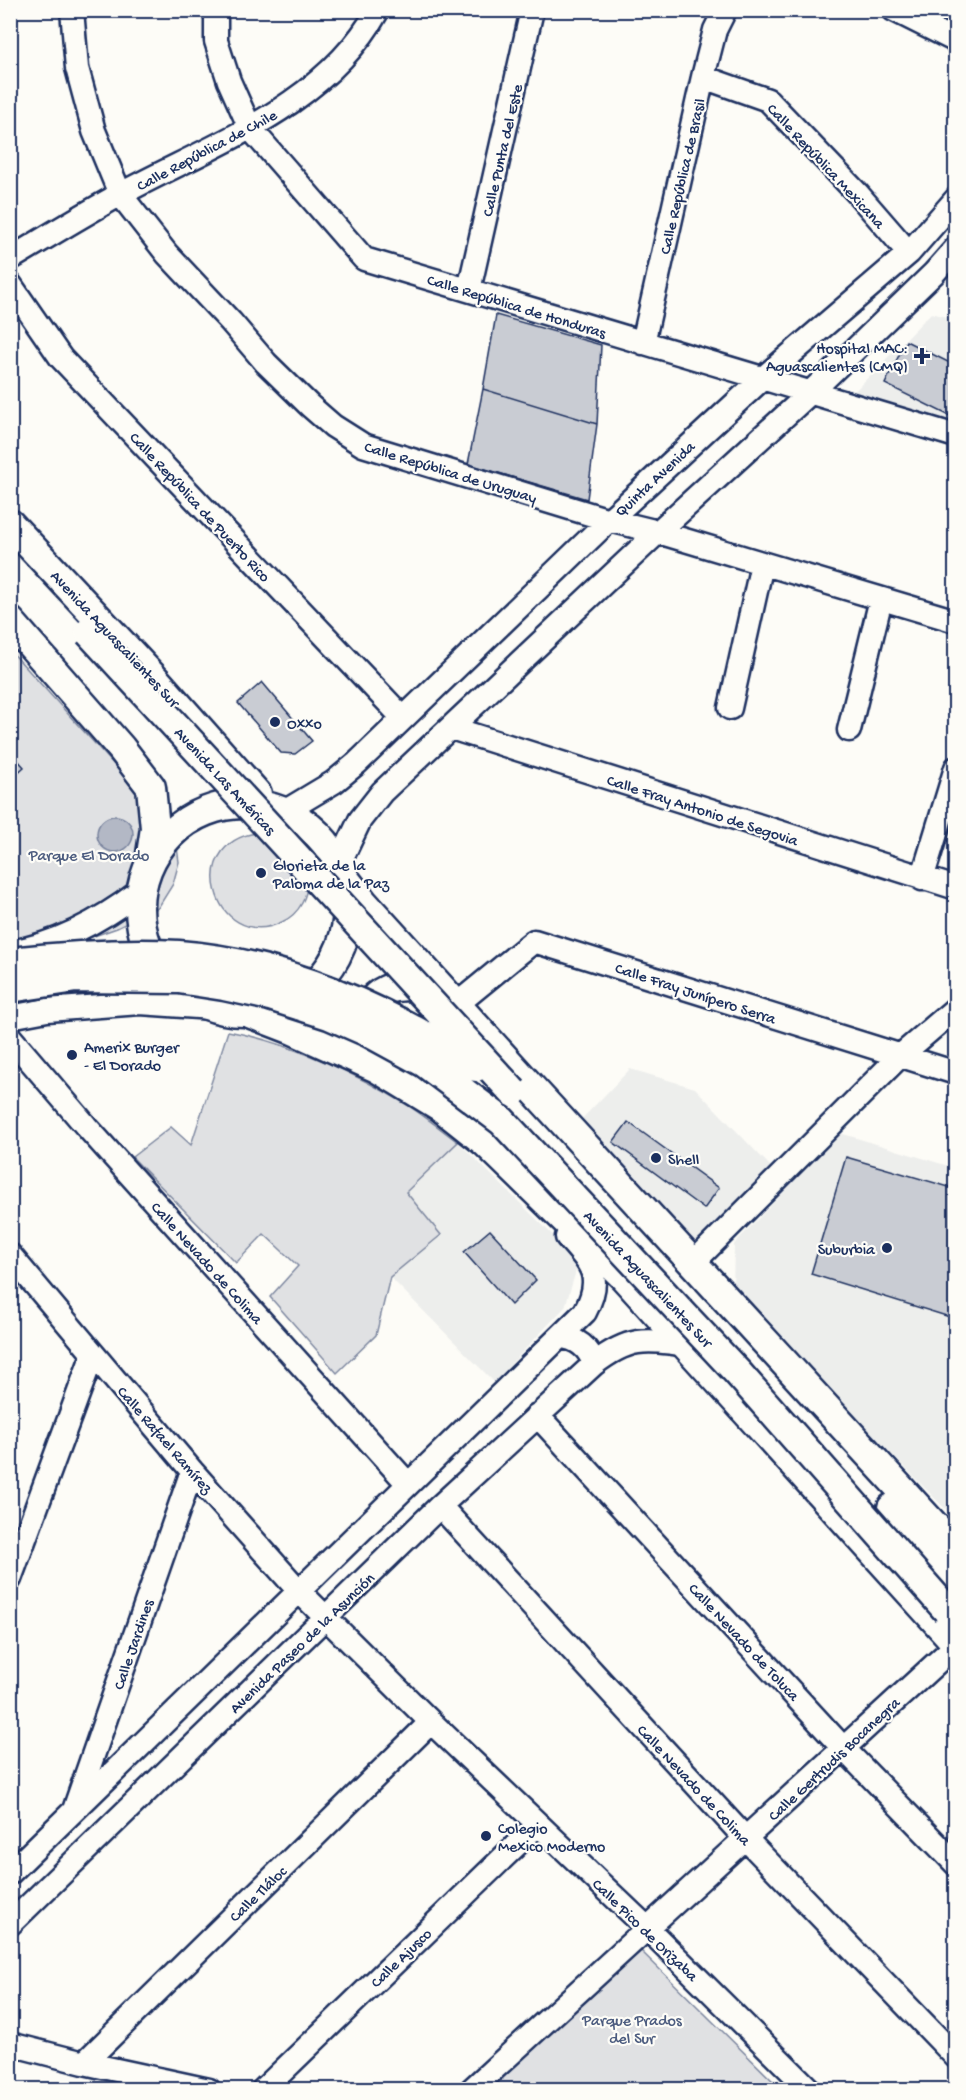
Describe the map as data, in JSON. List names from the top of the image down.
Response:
{
  "streets": {
    "main road": ["Avenida Aguascalientes Sur", "Avenida Las Américas"],
    "street": [
      "Calle República de Chile",
      "Calle Punta del Este",
      "Calle República Mexicana",
      "Calle República de Brasil",
      "Calle República de Honduras",
      "Calle República de Uruguay",
      "Quinta Avenida",
      "Calle República de Puerto Rico",
      "Calle Fray Antonio de Segovia",
      "Calle Fray Junípero Serra",
      "Calle Nevado de Colima",
      "Calle Rafael Ramírez",
      "Calle Nevado de Toluca",
      "Avenida Paseo de la Asunción",
      "Calle Jardines",
      "Calle Gertrudis Bocanegra",
      "Calle Tláloc",
      "Calle Pico de Orizaba",
      "Calle Ajusco"
    ]
  },
  "crossings": [
    ["Calle República de Chile", "Calle República de Honduras"],
    ["Calle República de Chile", "Calle República de Uruguay"],
    ["Calle Punta del Este", "Calle República de Honduras"],
    ["Calle República Mexicana", "Calle República de Brasil"],
    ["Calle República Mexicana", "Quinta Avenida"],
    ["Calle República de Brasil", "Calle República de Honduras"],
    ["Calle República de Honduras", "Quinta Avenida"],
    ["Calle República de Uruguay", "Quinta Avenida"],
    ["Quinta Avenida", "Calle República de Puerto Rico"],
    ["Quinta Avenida", "Avenida Aguascalientes Sur"],
    ["Avenida Aguascalientes Sur", "Avenida Las Américas"],
    ["Avenida Aguascalientes Sur", "Calle Fray Junípero Serra"],
    ["Avenida Aguascalientes Sur", "Avenida Paseo de la Asunción"],
    ["Avenida Aguascalientes Sur", "Calle Gertrudis Bocanegra"],
    ["Calle Nevado de Colima", "Avenida Paseo de la Asunción"],
    ["Calle Nevado de Colima", "Calle Gertrudis Bocanegra"],
    ["Calle Rafael Ramírez", "Avenida Paseo de la Asunción"],
    ["Calle Rafael Ramírez", "Calle Jardines"],
    ["Calle Rafael Ramírez", "Calle Pico de Orizaba"],
    ["Calle Nevado de Toluca", "Avenida Paseo de la Asunción"],
    ["Calle Nevado de Toluca", "Calle Gertrudis Bocanegra"],
    ["Avenida Paseo de la Asunción", "Calle Pico de Orizaba"],
    ["Calle Gertrudis Bocanegra", "Calle Pico de Orizaba"],
    ["Calle Tláloc", "Calle Pico de Orizaba"],
    ["Calle Pico de Orizaba", "Calle Ajusco"]
  ],
  "parks": ["Parque El Dorado", "Parque Prados del Sur"],
  "places": {
    "health": ["Hospital MAC: Aguascalientes (CMQ)"],
    "other": [
      "Oxxo",
      "Glorieta de la Paloma de la Paz",
      "Amerix Burger - El Dorado",
      "Shell",
      "Suburbia",
      "Colegio Mexico Moderno"
    ]
  }
}
